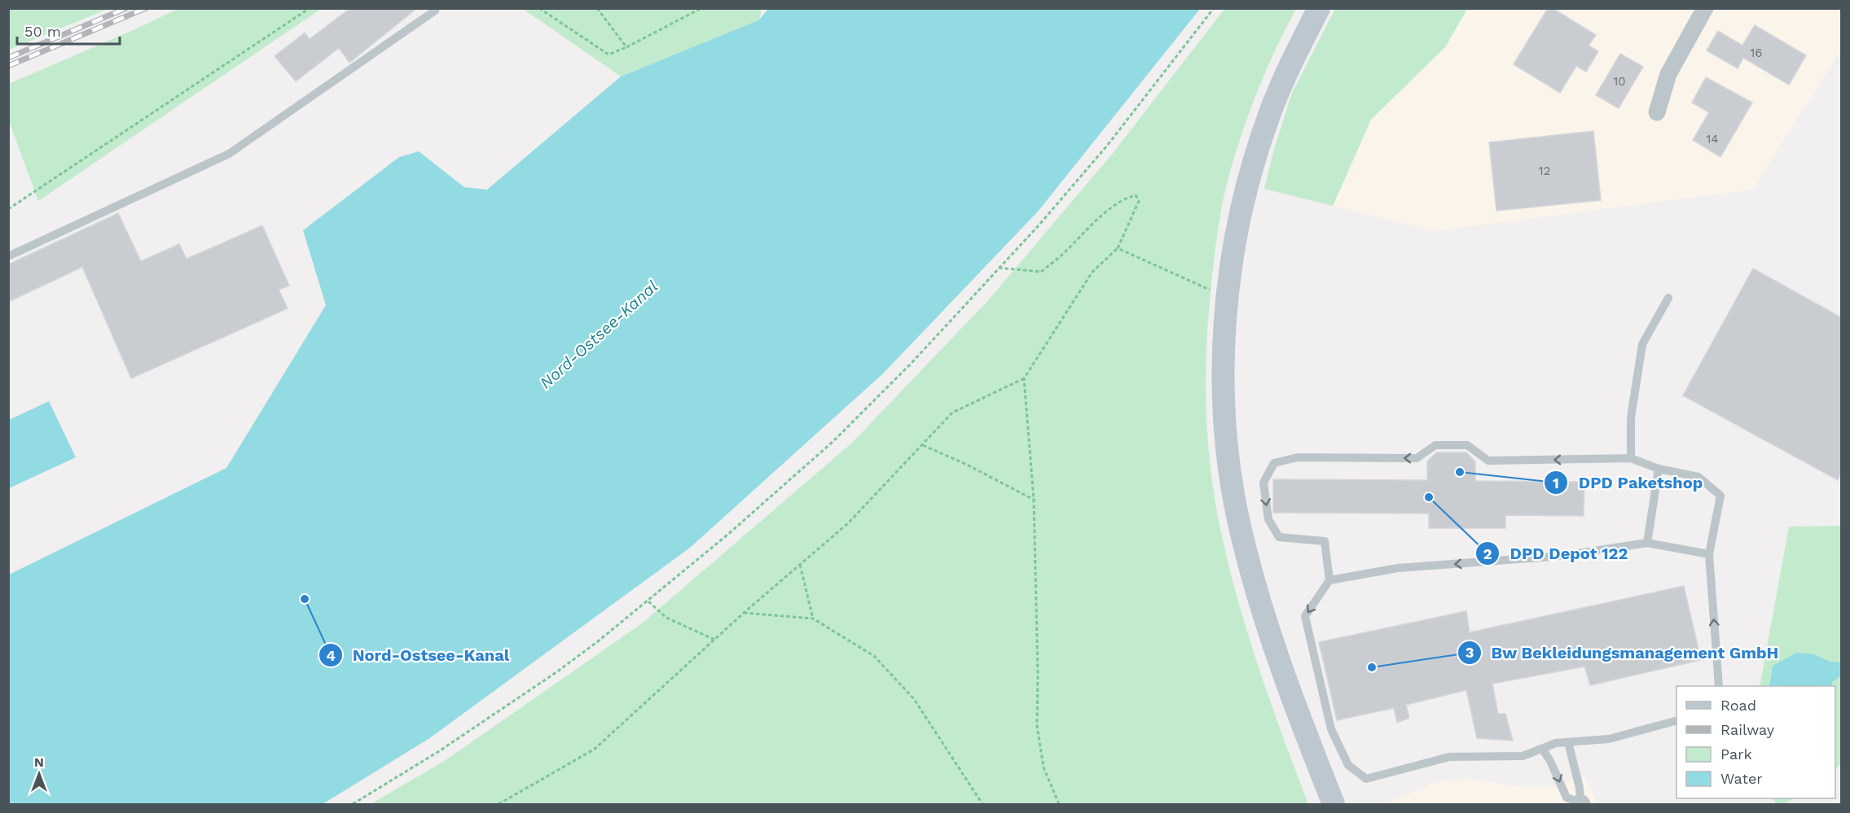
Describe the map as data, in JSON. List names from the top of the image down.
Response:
{
  "water": ["Nord-Ostsee-Kanal"],
  "places": [
    "DPD Paketshop",
    "DPD Depot 122",
    "Nord-Ostsee-Kanal",
    "Bw Bekleidungsmanagement GmbH"
  ],
  "house_numbers": [
    "16",
    "10",
    "14",
    "12"
  ],
  "legend": [
    "Road",
    "Railway",
    "Park",
    "Water"
  ],
  "scale_bar": "50 m",
  "north": "top"
}
